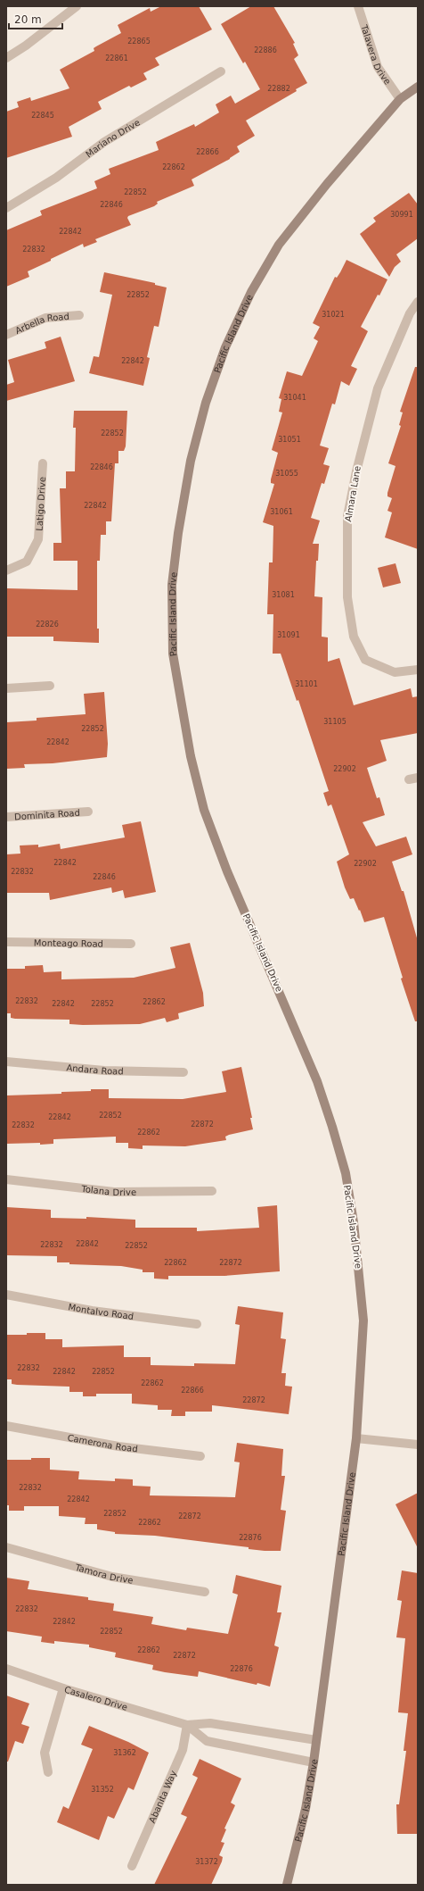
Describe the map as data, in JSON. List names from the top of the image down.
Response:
{
  "streets": {
    "main road": ["Pacific Island Drive"],
    "street": [
      "Talavera Drive",
      "Mariano Drive",
      "Arbella Road",
      "Almara Lane",
      "Latigo Drive",
      "Dominita Road",
      "Monteago Road",
      "Andara Road",
      "Tolana Drive",
      "Montalvo Road",
      "Camerona Road",
      "Tamora Drive",
      "Casalero Drive",
      "Abanita Way"
    ]
  },
  "crossings": [
    ["Talavera Drive", "Pacific Island Drive"],
    ["Pacific Island Drive", "Casalero Drive"],
    ["Casalero Drive", "Abanita Way"]
  ],
  "house_numbers": [
    "22865",
    "22886",
    "22861",
    "22882",
    "22845",
    "22866",
    "22862",
    "22852",
    "22846",
    "30991",
    "22842",
    "22832",
    "22852",
    "31021",
    "22842",
    "31041",
    "22852",
    "31051",
    "22846",
    "31055",
    "22842",
    "31061",
    "31081",
    "22826",
    "31091",
    "31101",
    "31105",
    "22852",
    "22842",
    "22902",
    "22842",
    "22902",
    "22832",
    "22846",
    "22832",
    "22862",
    "22842",
    "22852",
    "22852",
    "22842",
    "22872",
    "22832",
    "22862",
    "22842",
    "22832",
    "22852",
    "22862",
    "22872",
    "22832",
    "22842",
    "22852",
    "22862",
    "22866",
    "22872",
    "22832",
    "22842",
    "22852",
    "22872",
    "22862",
    "22876",
    "22832",
    "22842",
    "22852",
    "22862",
    "22872",
    "22876",
    "31362",
    "31352",
    "31372"
  ],
  "scale_bar": "20 m"
}
